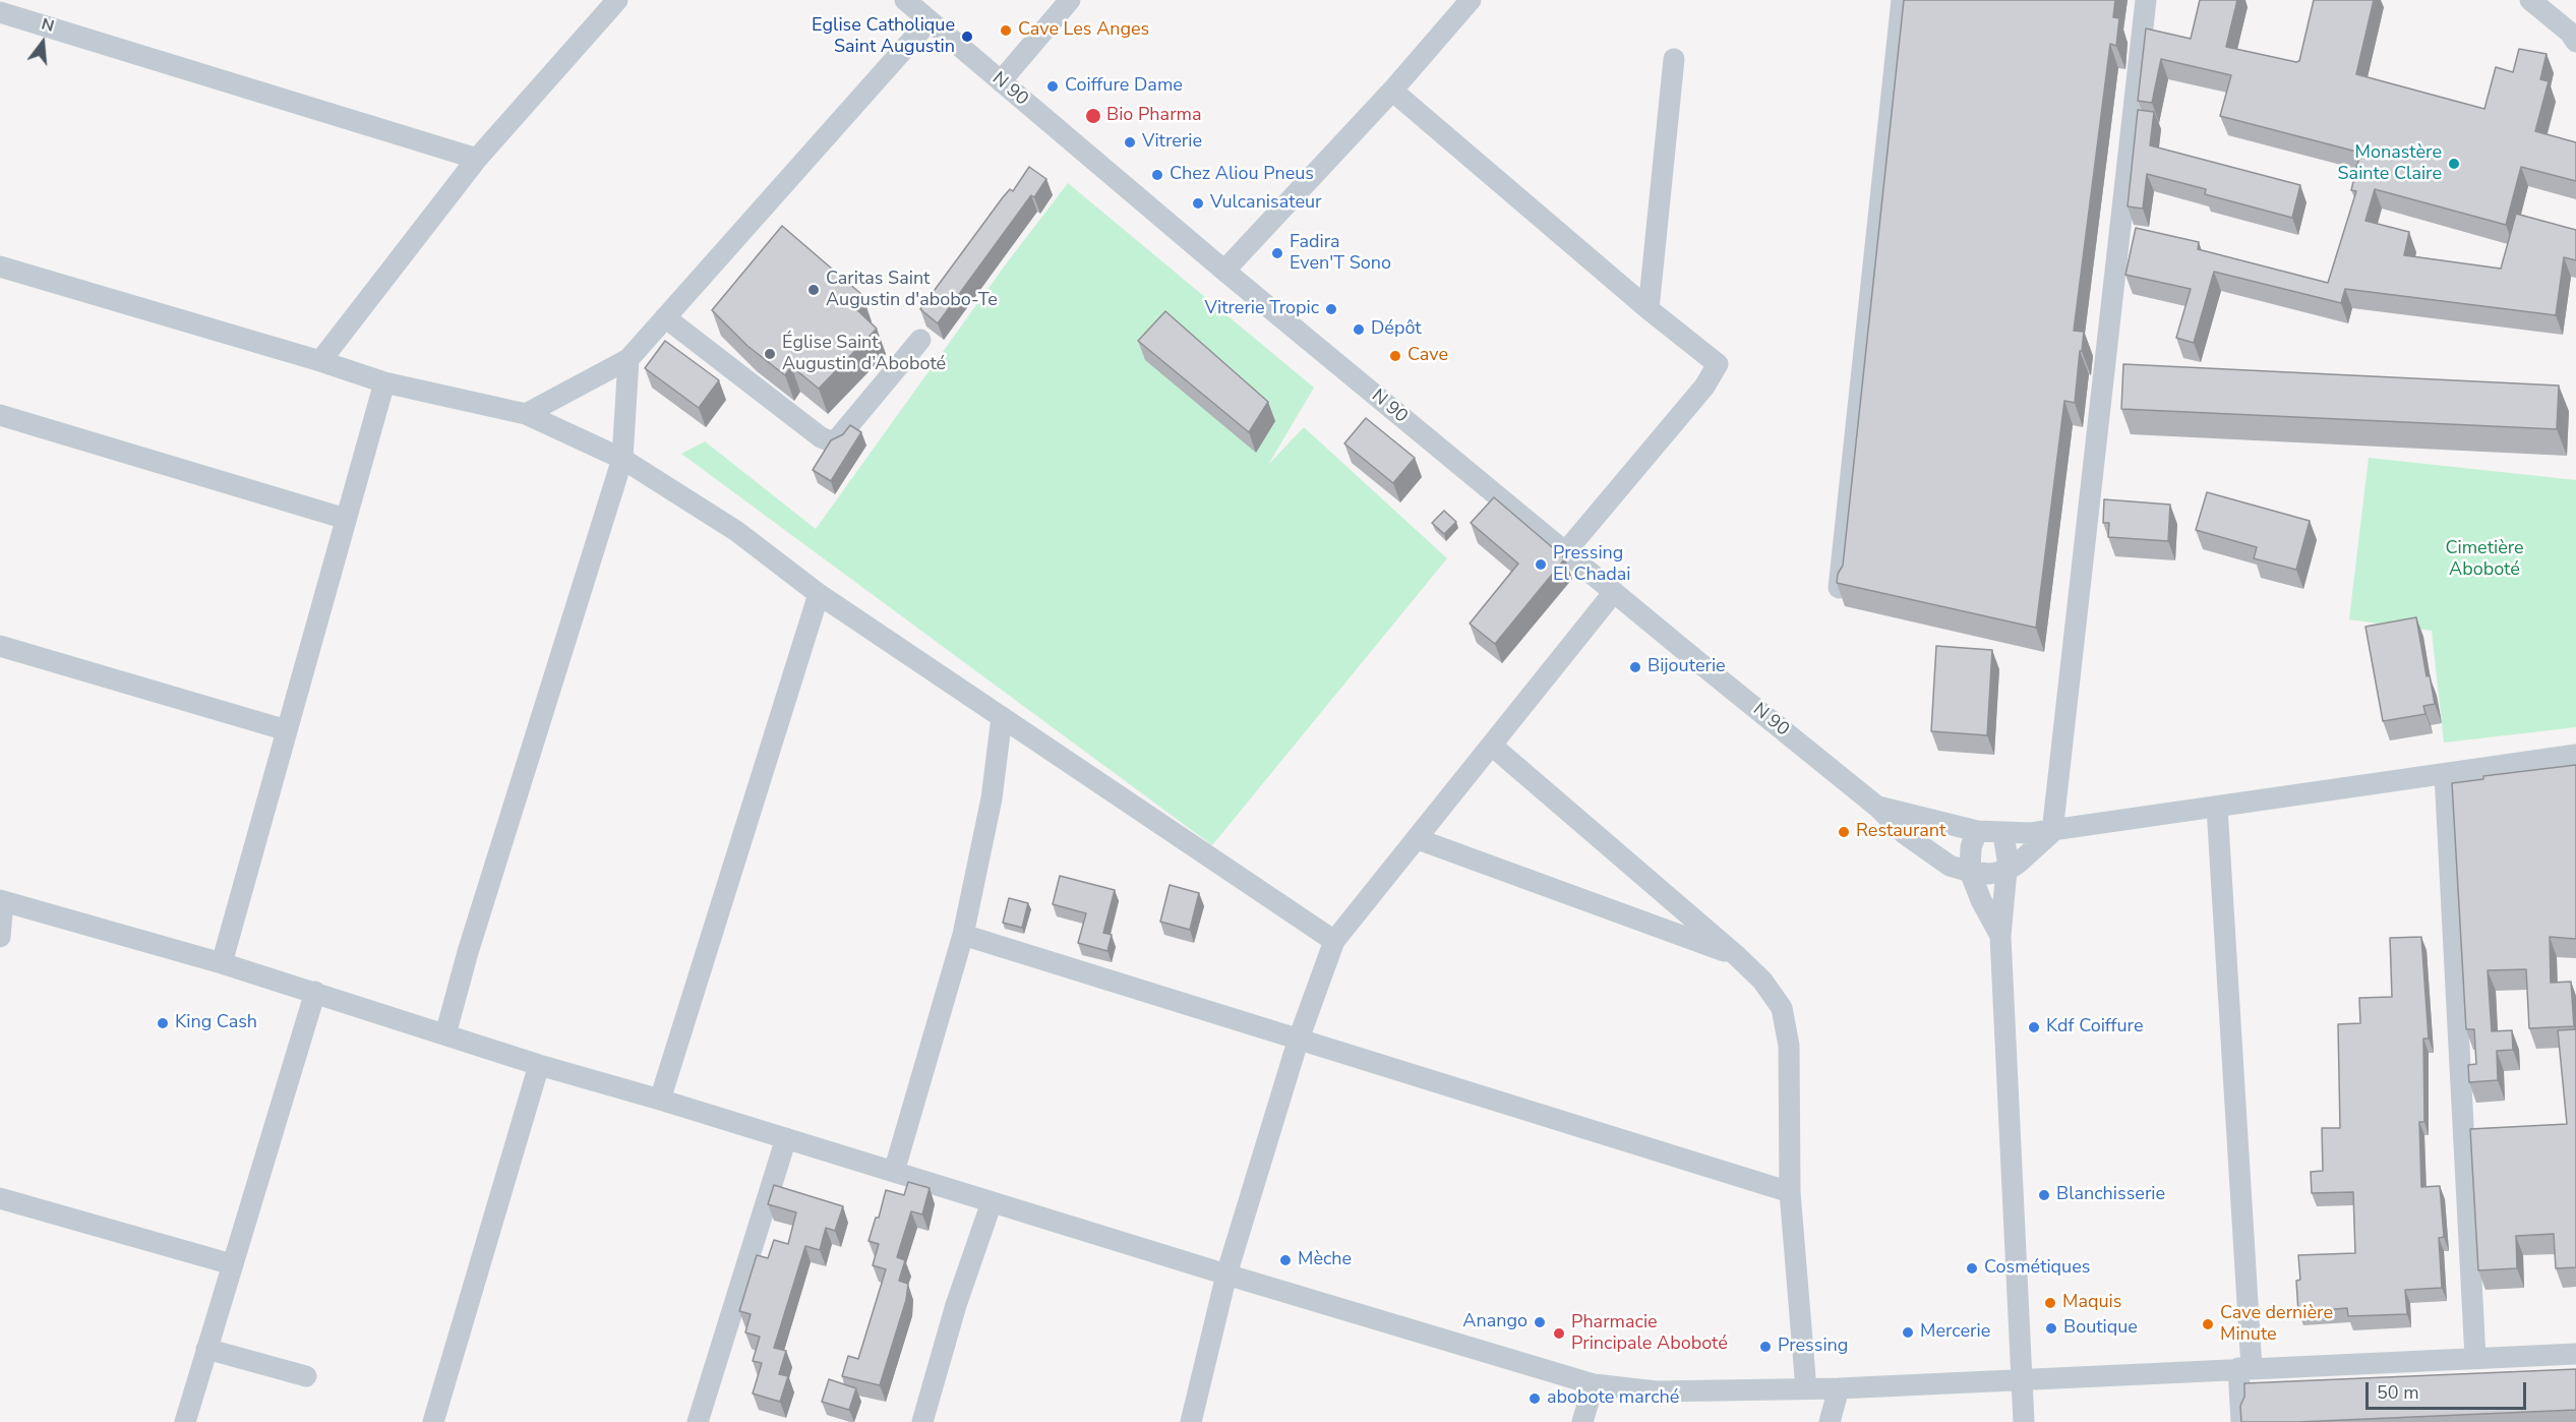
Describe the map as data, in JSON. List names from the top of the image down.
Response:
{
  "streets": {
    "street": ["N 90"]
  },
  "parks": ["Cimetière Aboboté"],
  "places": [
    "Cave Les Anges",
    "Eglise Catholique Saint Augustin",
    "Coiffure Dame",
    "Bio Pharma",
    "Vitrerie",
    "Monastère Sainte Claire",
    "Chez Aliou Pneus",
    "Vulcanisateur",
    "Fadira Even'T Sono",
    "Caritas Saint Augustin d'abobo-Te",
    "Vitrerie Tropic",
    "Dépôt",
    "Église Saint Augustin d’Aboboté",
    "Cave",
    "Pressing El Chadai",
    "Bijouterie",
    "Restaurant",
    "King Cash",
    "Kdf Coiffure",
    "Blanchisserie",
    "Mèche",
    "Cosmétiques",
    "Maquis",
    "Anango",
    "Cave dernière Minute",
    "Boutique",
    "Mercerie",
    "Pharmacie Principale Aboboté",
    "Pressing",
    "abobote marché"
  ],
  "scale_bar": "50 m",
  "north": "top"
}
